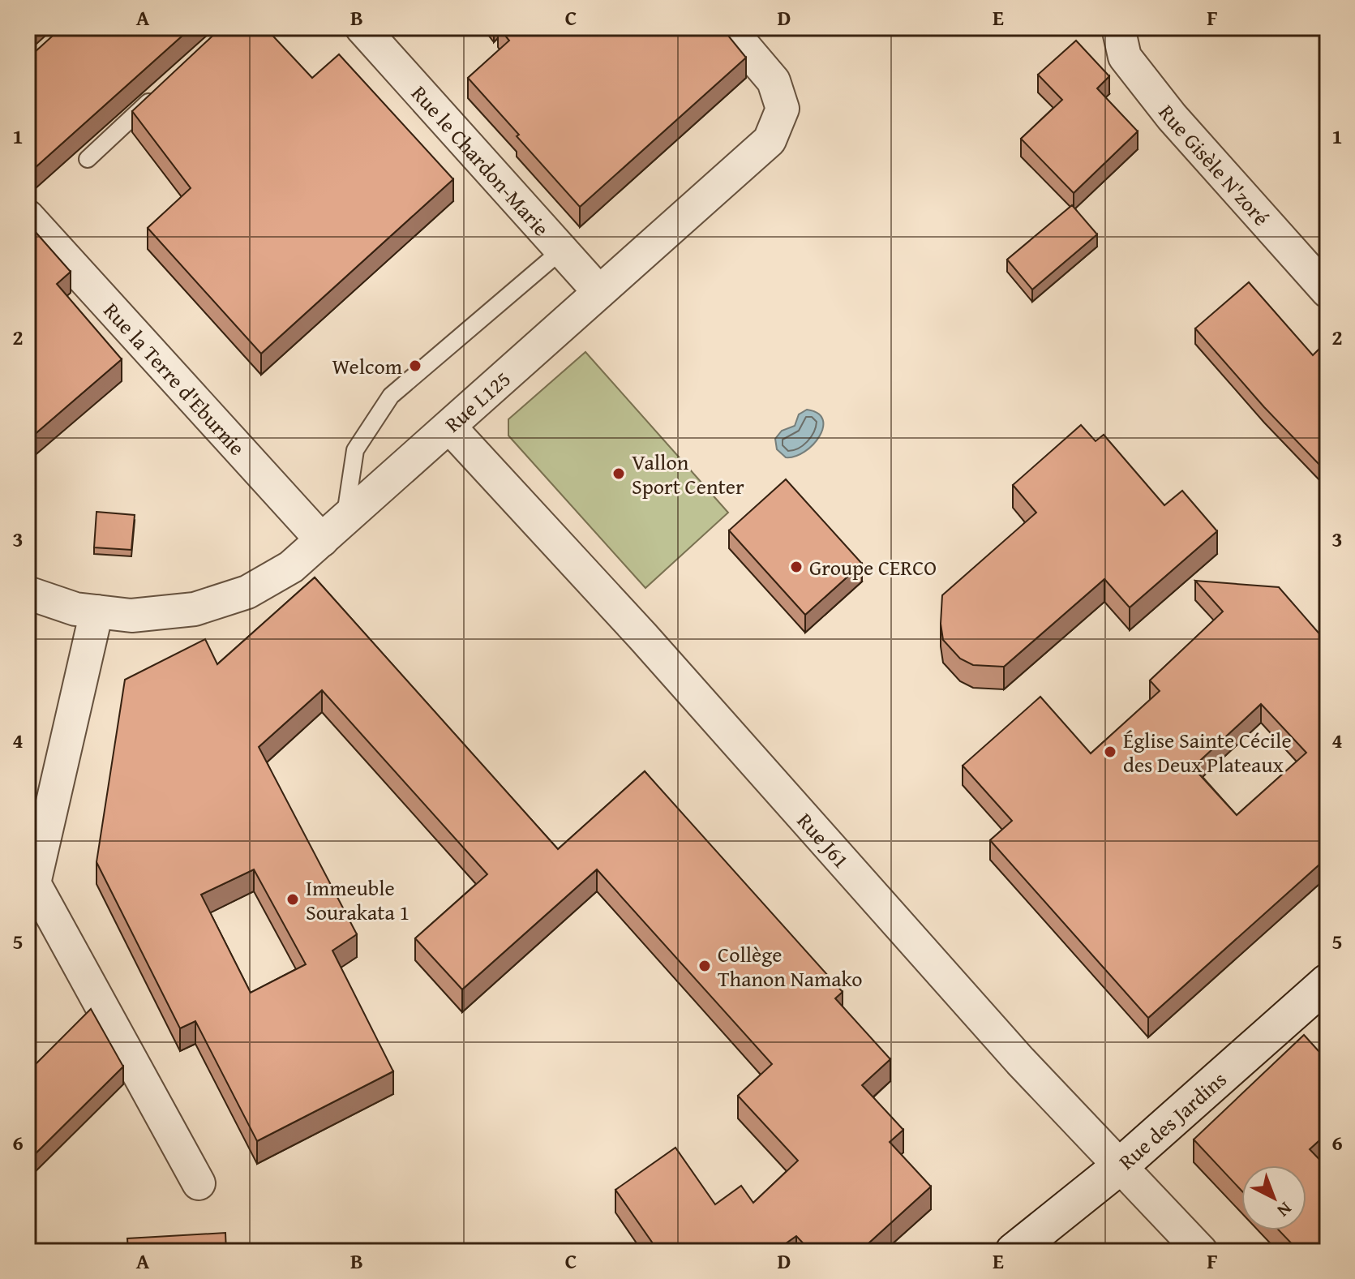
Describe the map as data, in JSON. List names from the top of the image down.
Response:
{
  "streets": {
    "main road": ["Rue des Jardins"],
    "street": [
      "Rue le Chardon-Marie",
      "Rue Gisèle N'zoré",
      "Rue la Terre d'Eburnie",
      "Rue L125",
      "Rue J61"
    ]
  },
  "crossings": [
    ["Rue le Chardon-Marie", "Rue L125"],
    ["Rue la Terre d'Eburnie", "Rue L125"],
    ["Rue L125", "Rue J61"],
    ["Rue J61", "Rue des Jardins"]
  ],
  "places": [
    "Welcom",
    "Vallon Sport Center",
    "Groupe CERCO",
    "Église Sainte Cécile des Deux Plateaux",
    "Immeuble Sourakata 1",
    "Collège Thanon Namako"
  ],
  "north": "bottom right",
  "grid": {
    "columns": [
      "A",
      "B",
      "C",
      "D",
      "E",
      "F"
    ],
    "rows": [
      "1",
      "2",
      "3",
      "4",
      "5",
      "6"
    ]
  }
}
